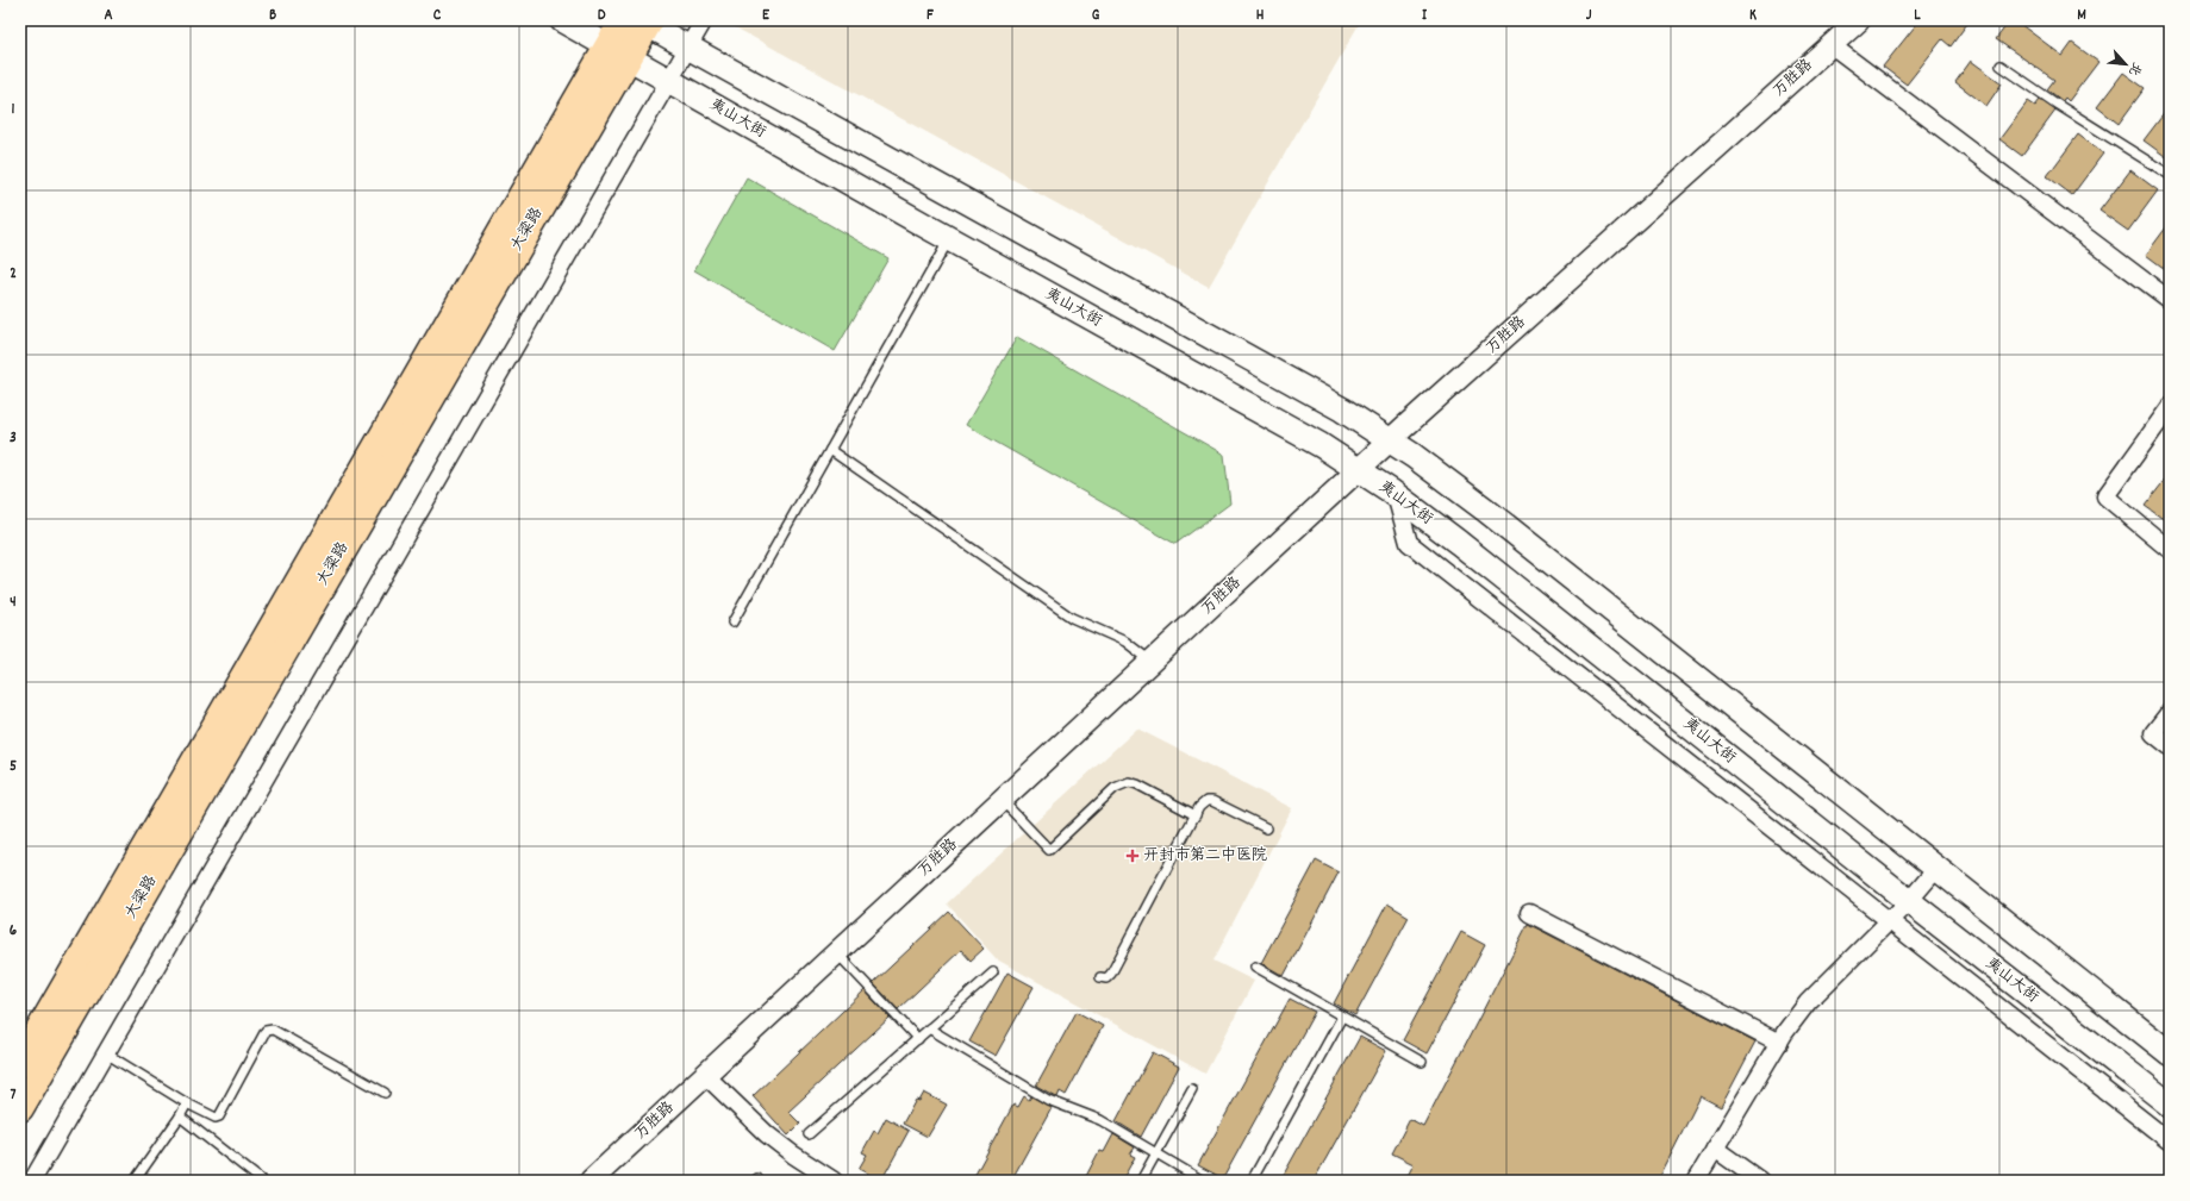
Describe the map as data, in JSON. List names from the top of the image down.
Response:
{
  "streets": {
    "main road": ["夷山大街", "大梁路"],
    "street": ["万胜路"]
  },
  "crossings": [
    ["万胜路", "夷山大街"],
    ["夷山大街", "大梁路"]
  ],
  "places": {
    "health": ["开封市第二中医院"]
  },
  "north": "bottom right",
  "grid": {
    "columns": [
      "A",
      "B",
      "C",
      "D",
      "E",
      "F",
      "G",
      "H",
      "I",
      "J",
      "K",
      "L",
      "M"
    ],
    "rows": [
      "1",
      "2",
      "3",
      "4",
      "5",
      "6",
      "7"
    ]
  }
}
